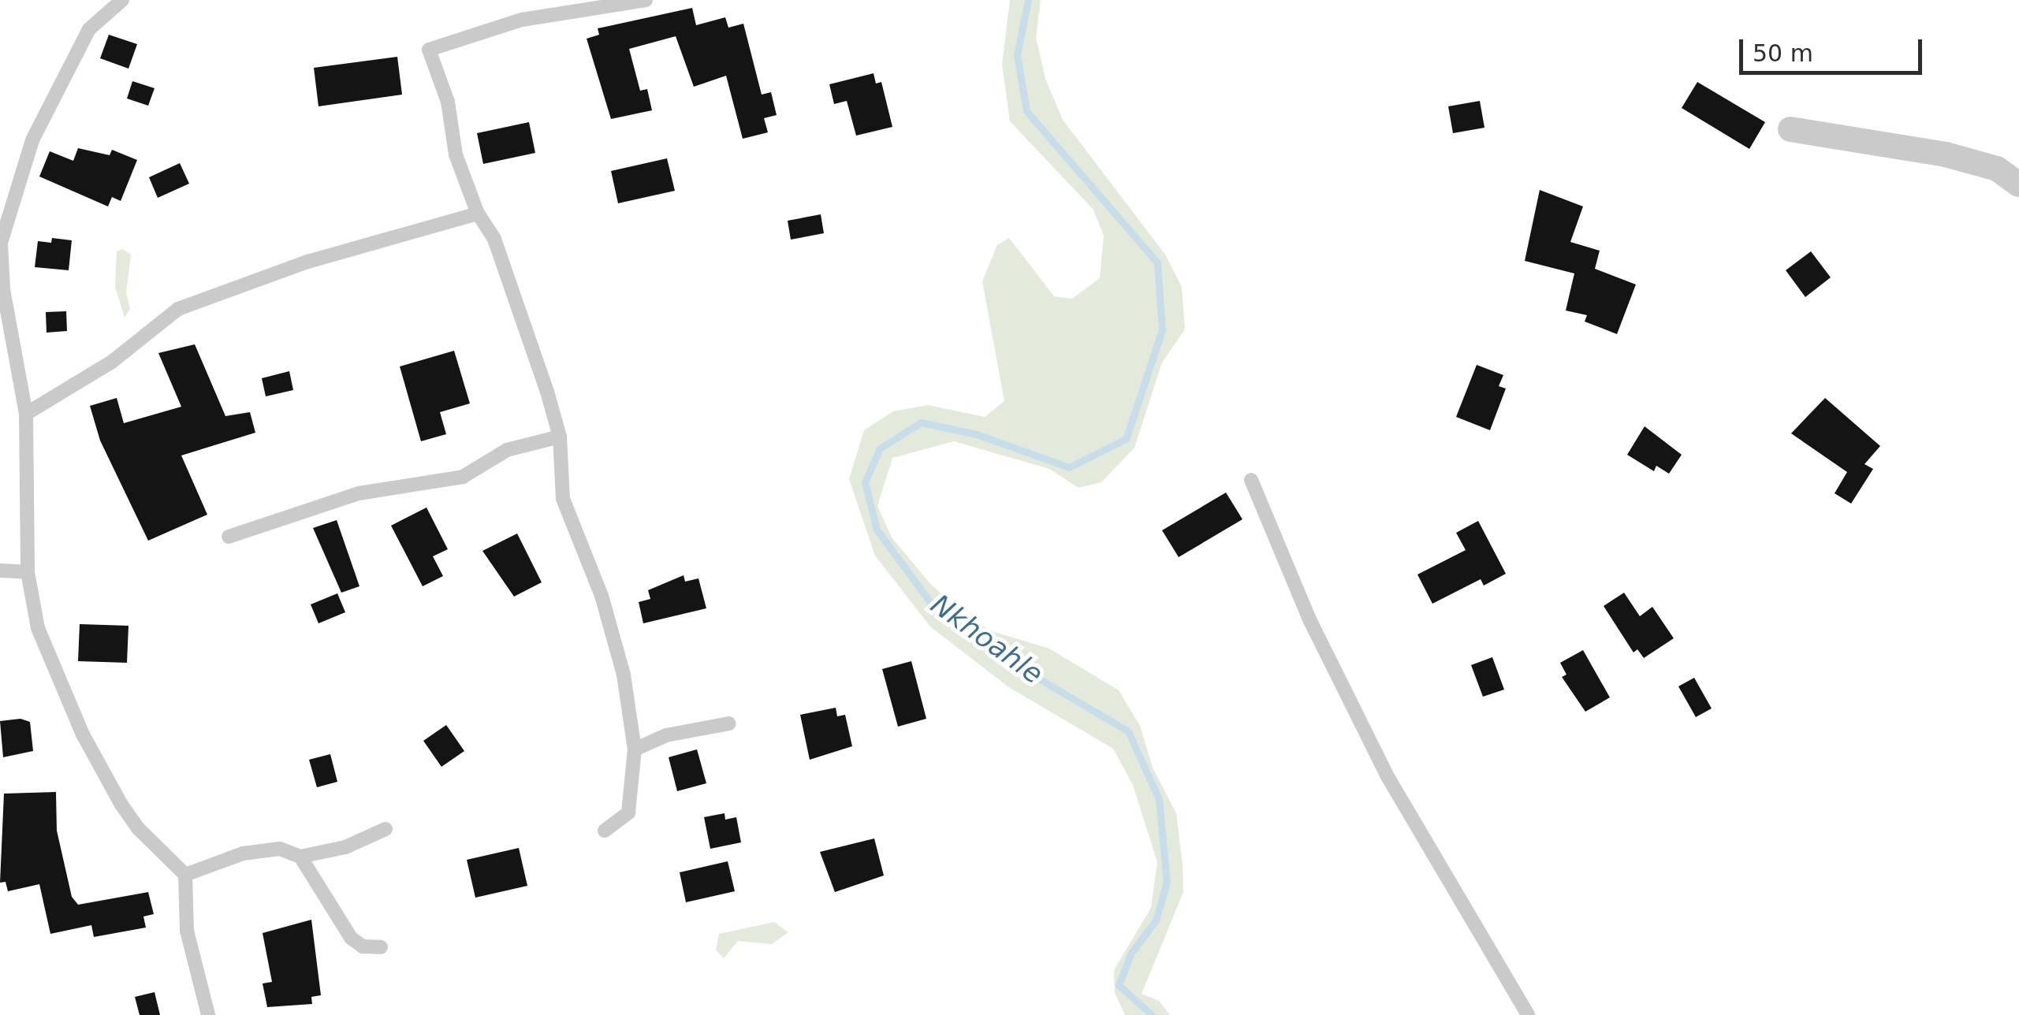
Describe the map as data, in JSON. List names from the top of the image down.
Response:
{
  "water": ["Nkhoahle"],
  "scale_bar": "50 m"
}
